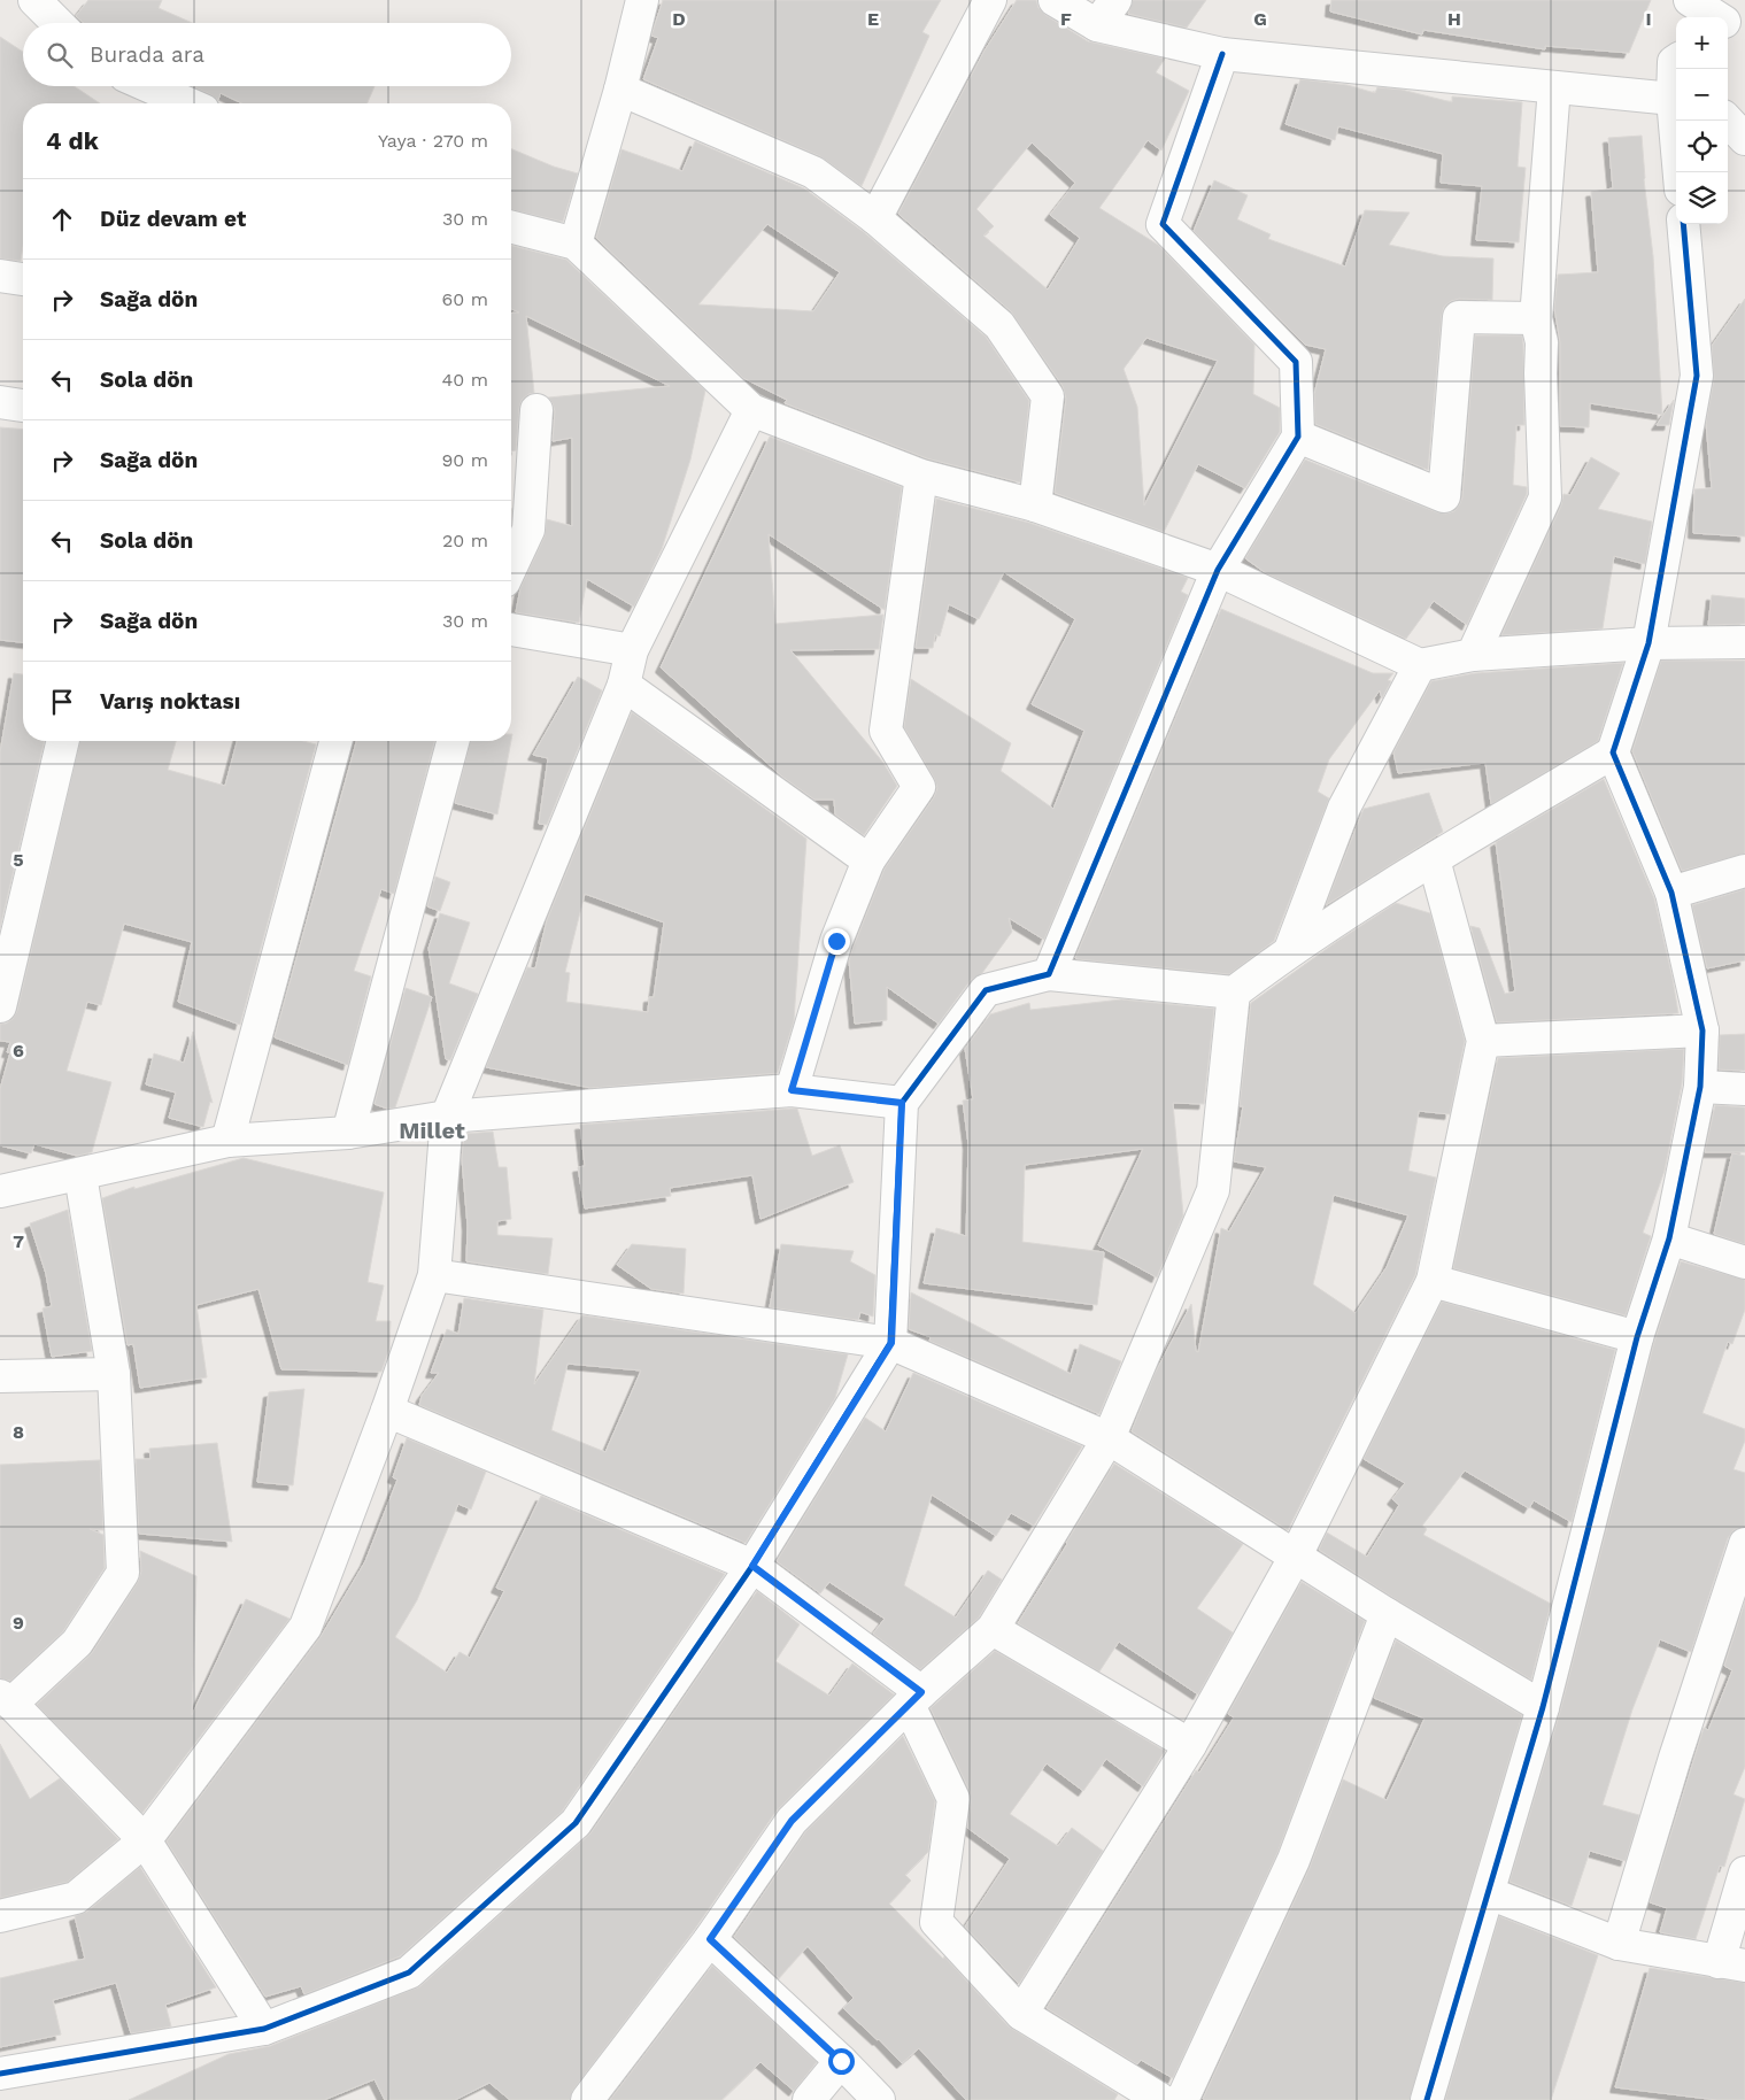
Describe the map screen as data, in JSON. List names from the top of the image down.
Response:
{
  "districts": ["Millet"],
  "page": {
    "map_buttons": ["+", "−"],
    "search": "Burada ara",
    "heading": ["4 dk", "Yaya · 270 m"],
    "list": [
      ["Düz devam et", "30 m"],
      ["Sağa dön", "60 m"],
      ["Sola dön", "40 m"],
      ["Sağa dön", "90 m"],
      ["Sola dön", "20 m"],
      ["Sağa dön", "30 m"],
      "Varış noktası"
    ]
  },
  "grid": {
    "columns": [
      "D",
      "E",
      "F",
      "G",
      "H",
      "I"
    ],
    "rows": [
      "5",
      "6",
      "7",
      "8",
      "9"
    ]
  }
}
